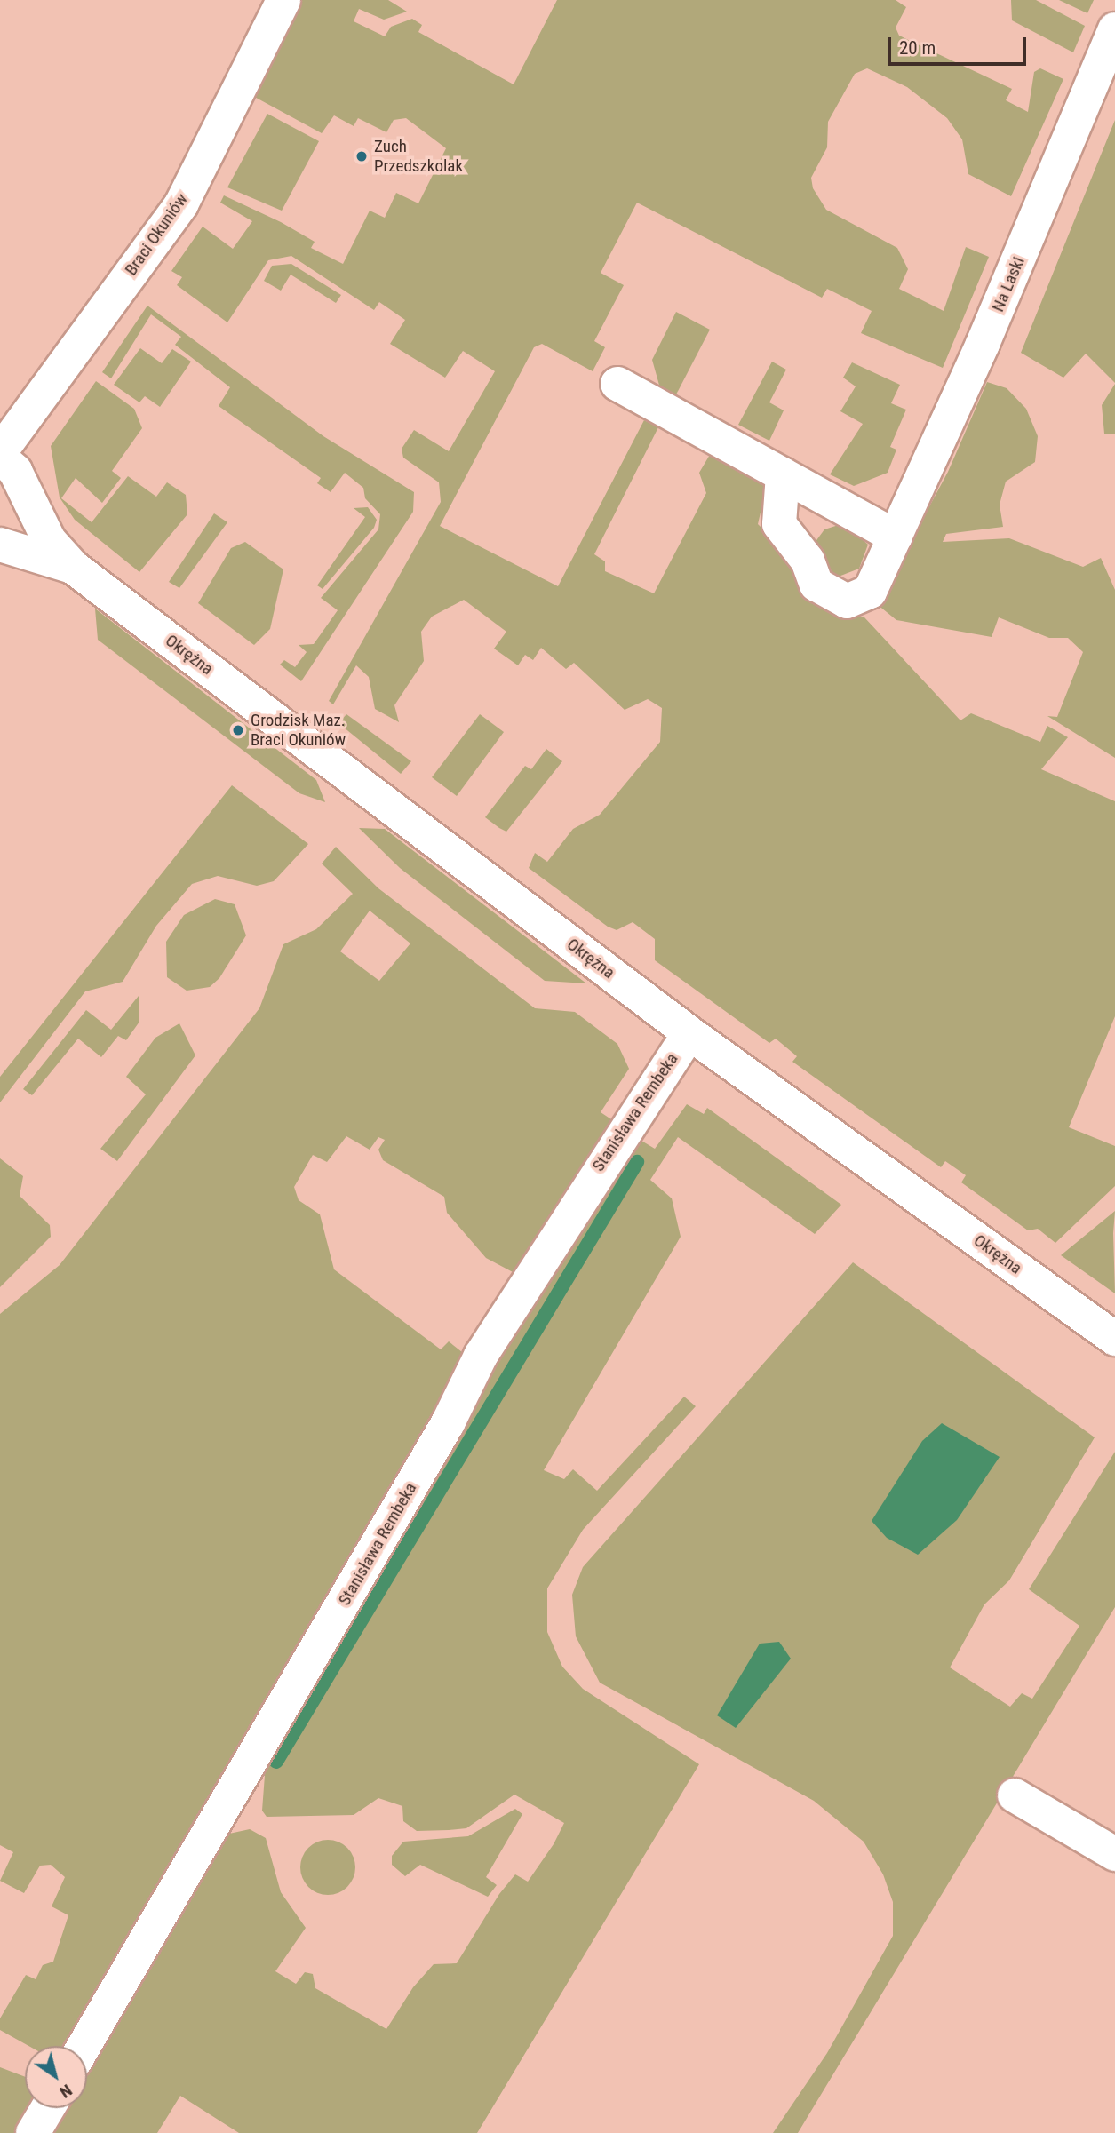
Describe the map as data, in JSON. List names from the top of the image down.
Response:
{
  "streets": {
    "street": [
      "Braci Okuniów",
      "Na Laski",
      "Okrężna",
      "Stanisława Rembeka"
    ]
  },
  "crossings": [
    ["Okrężna", "Stanisława Rembeka"]
  ],
  "places": ["Zuch Przedszkolak", "Grodzisk Maz. Braci Okuniów"],
  "scale_bar": "20 m",
  "north": "bottom right"
}
